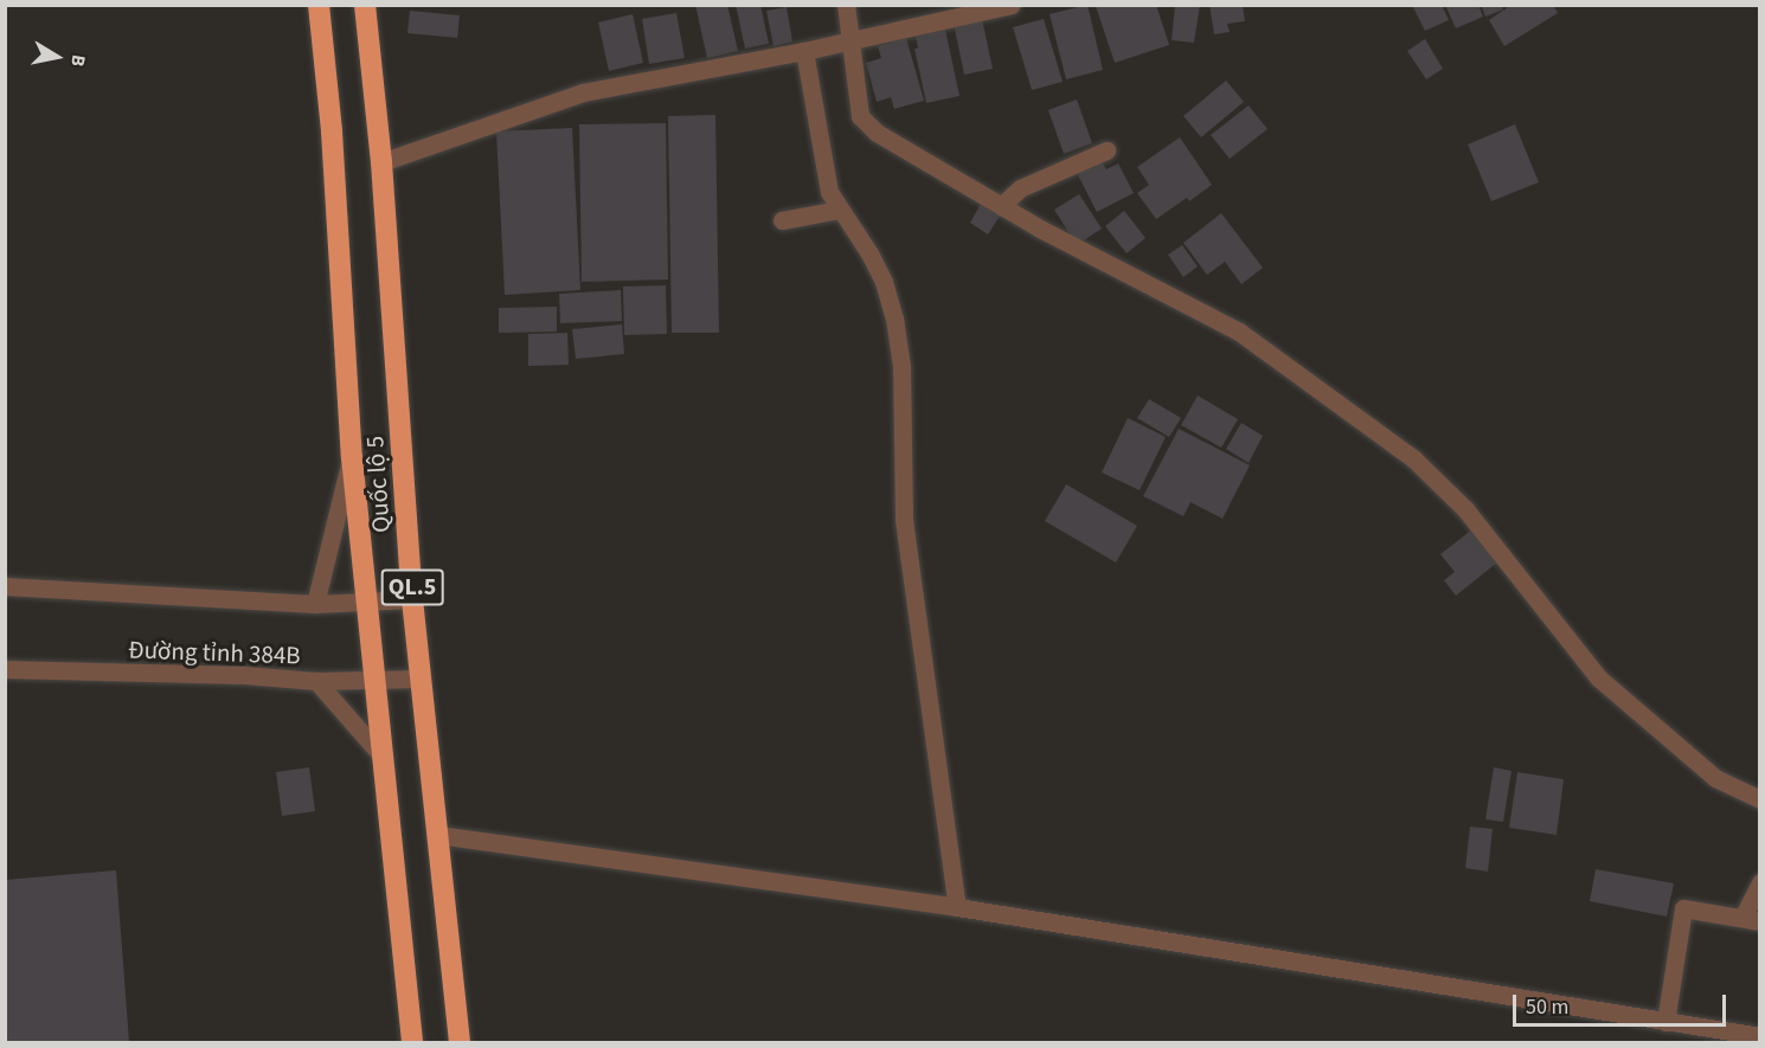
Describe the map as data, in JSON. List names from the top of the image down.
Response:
{
  "streets": {
    "highway": ["Quốc lộ 5", "QL.5"],
    "street": ["Đường tỉnh 384B"]
  },
  "crossings": [
    ["Quốc lộ 5", "Đường tỉnh 384B"]
  ],
  "scale_bar": "50 m",
  "north": "right"
}
